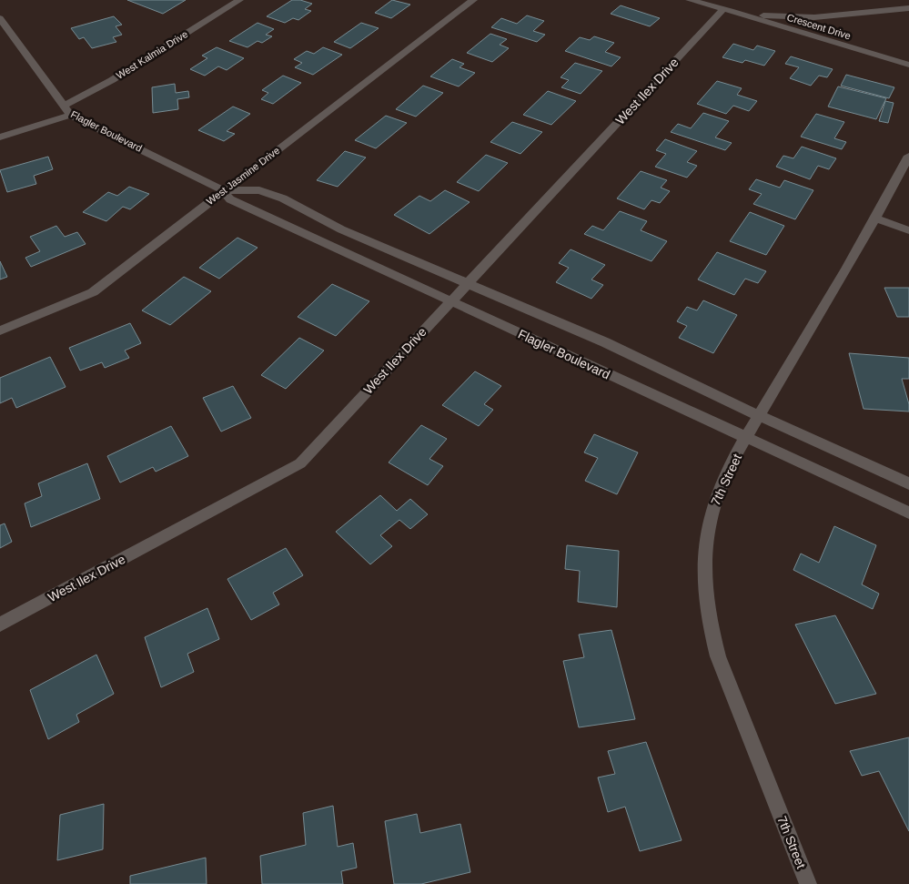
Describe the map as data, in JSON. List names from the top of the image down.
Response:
{
  "streets": {
    "street": [
      "Crescent Drive",
      "West Kalmia Drive",
      "West Ilex Drive",
      "Flagler Boulevard",
      "West Jasmine Drive",
      "7th Street"
    ]
  },
  "crossings": [
    ["Crescent Drive", "West Ilex Drive"],
    ["West Kalmia Drive", "Flagler Boulevard"],
    ["West Ilex Drive", "Flagler Boulevard"],
    ["Flagler Boulevard", "West Jasmine Drive"],
    ["Flagler Boulevard", "7th Street"]
  ]
}
